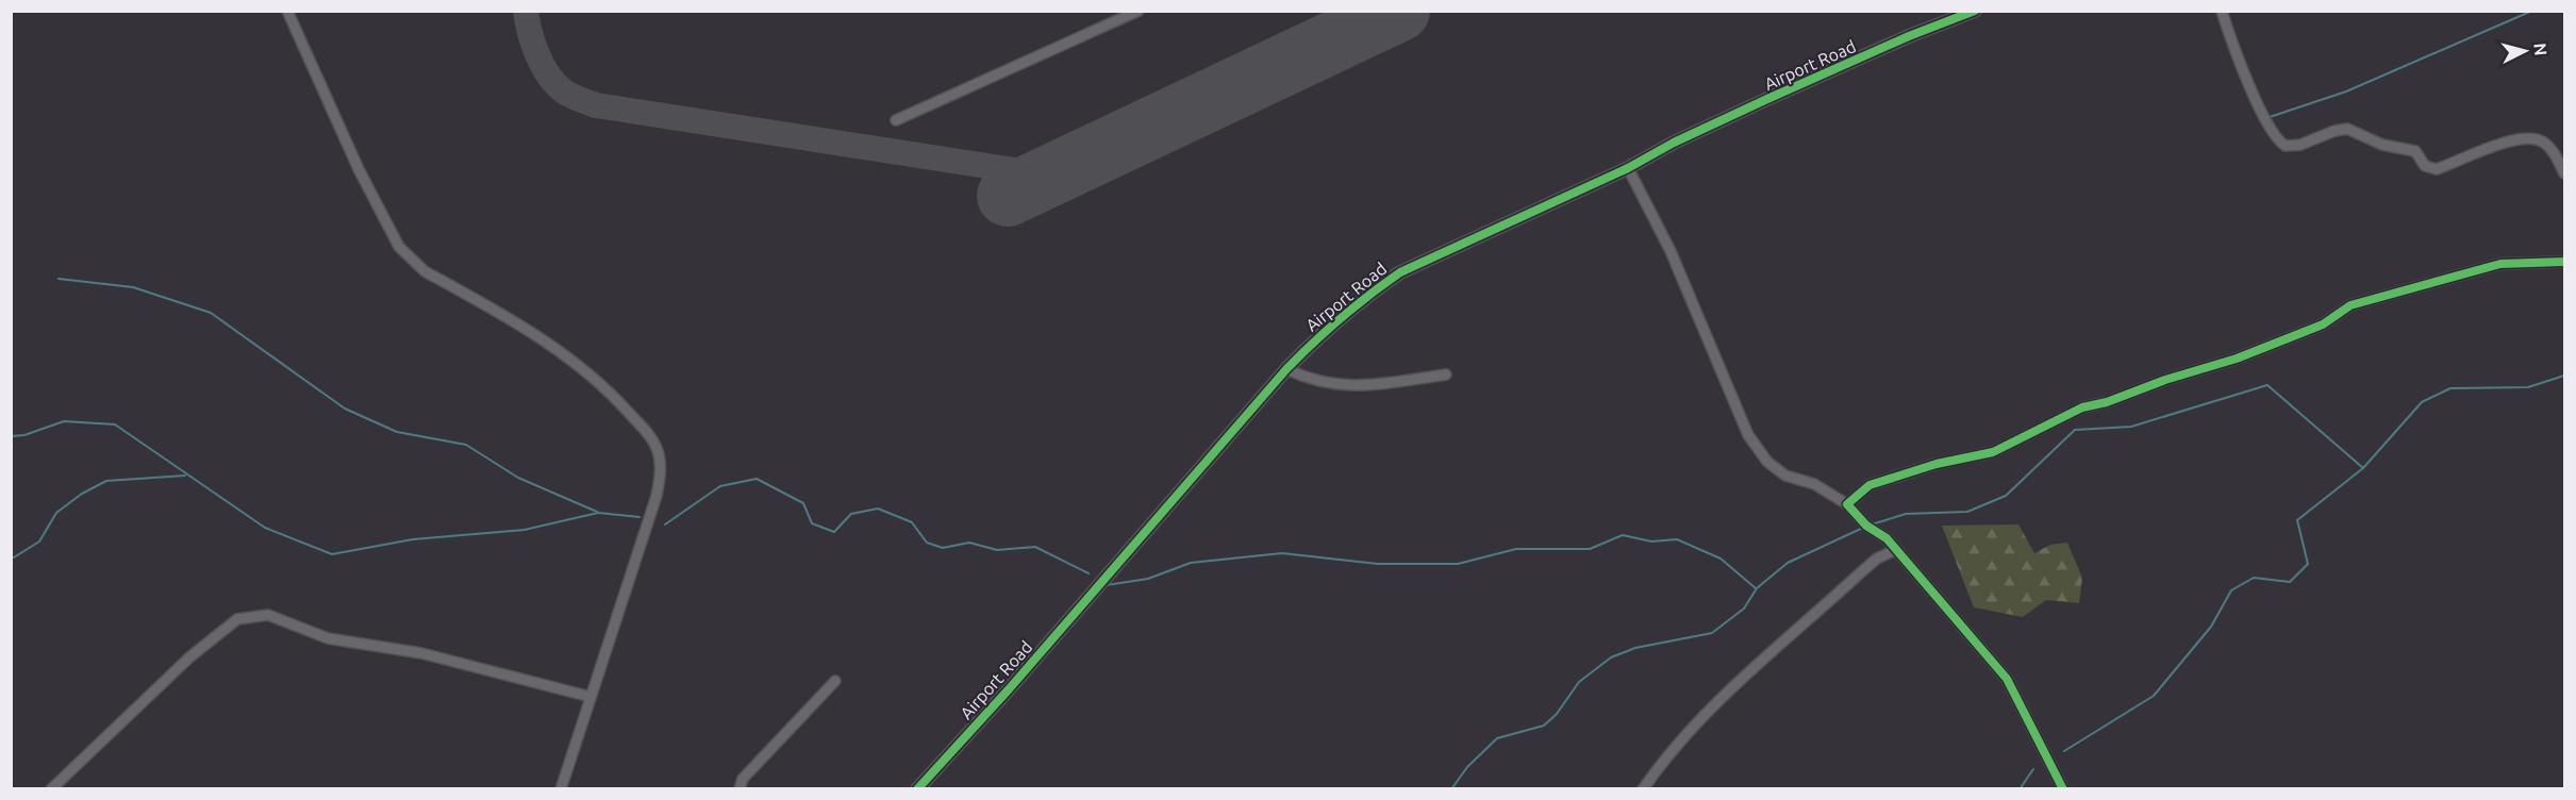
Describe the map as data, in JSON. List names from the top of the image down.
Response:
{
  "streets": {
    "street": ["Airport Road"]
  },
  "north": "right"
}
